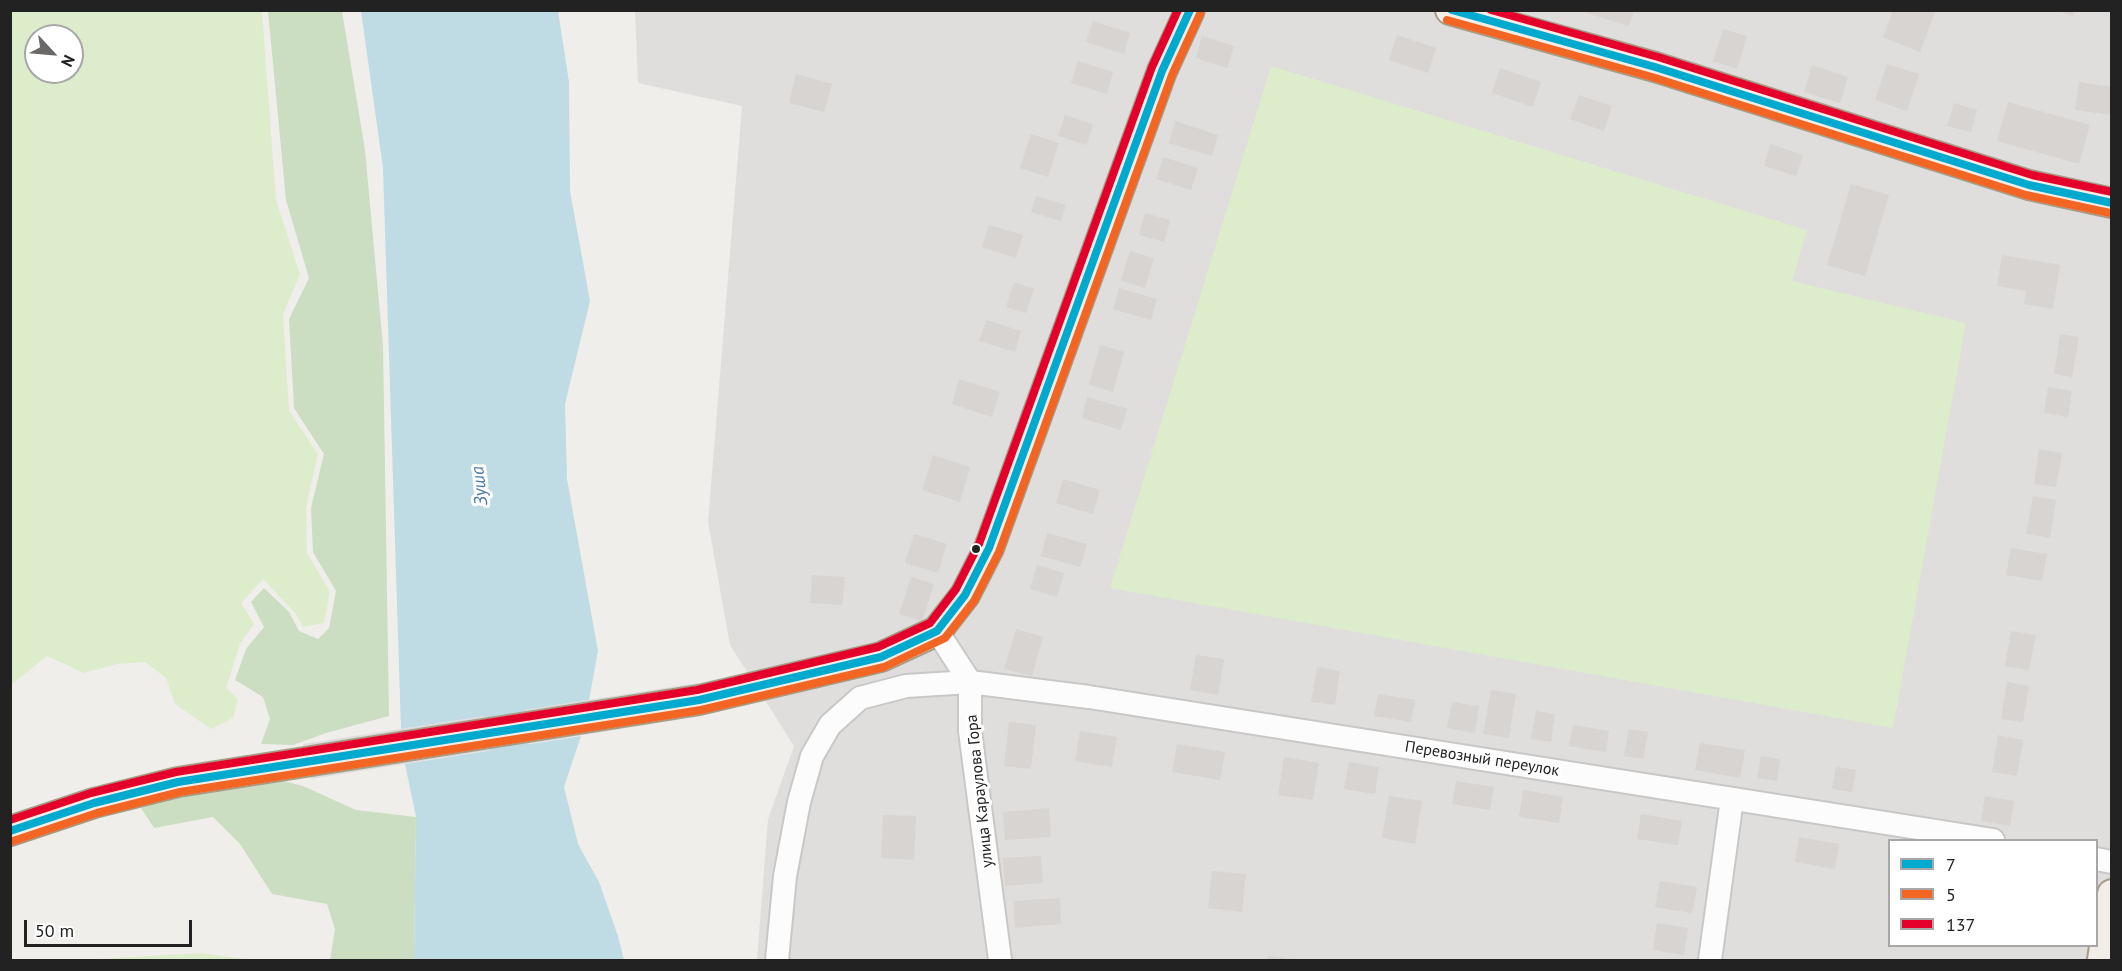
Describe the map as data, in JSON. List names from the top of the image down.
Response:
{
  "streets": {
    "street": ["Перевозный переулок", "улица Караулова Гора"]
  },
  "crossings": [
    ["Перевозный переулок", "улица Караулова Гора"]
  ],
  "water": ["Зуша"],
  "lines": ["transit line 7", "transit line 137", "transit line 5"],
  "legend": ["7", "5", "137"],
  "scale_bar": "50 m",
  "north": "bottom right"
}
